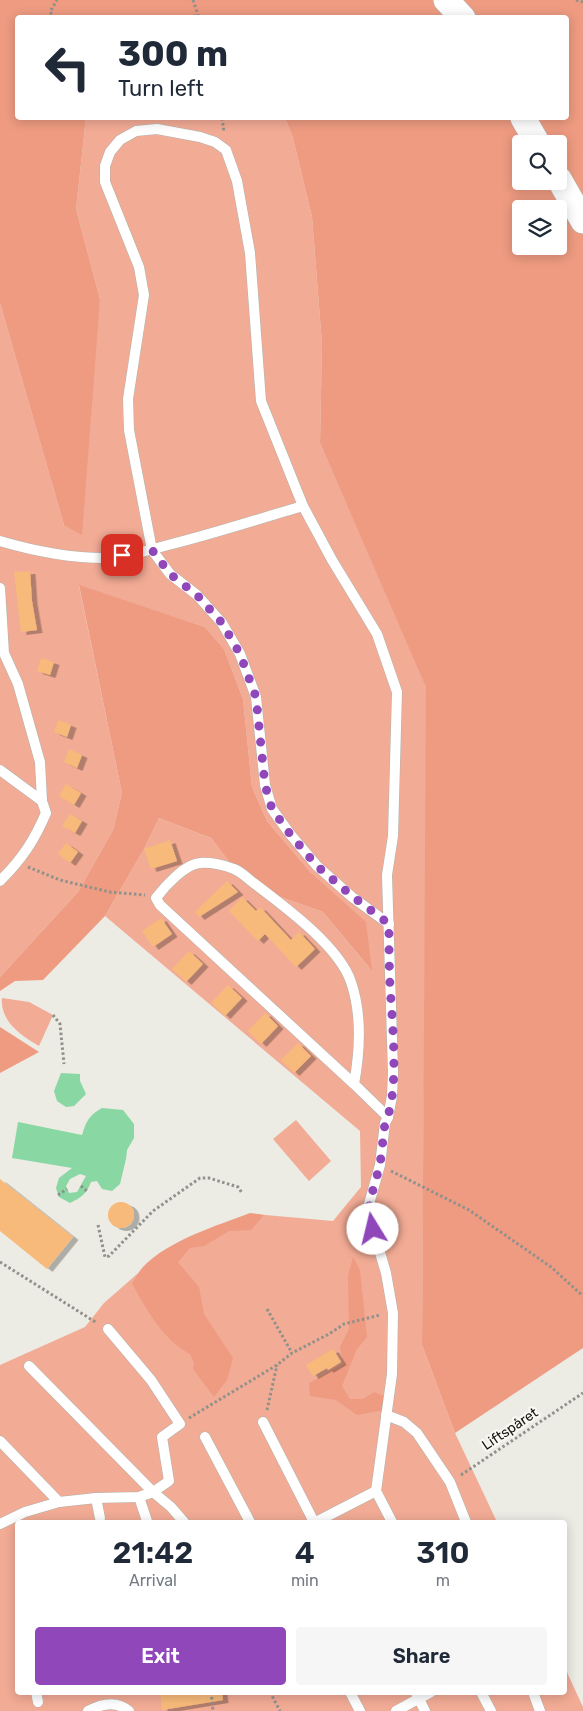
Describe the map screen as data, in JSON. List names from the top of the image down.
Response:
{
  "streets": {
    "path": ["Liftspåret"]
  },
  "page": {
    "turn": ["300 m", "Turn left"],
    "eta": [
      "21:42",
      "Arrival",
      "4",
      "min",
      "310",
      "m"
    ],
    "buttons": ["Exit", "Share"]
  }
}
